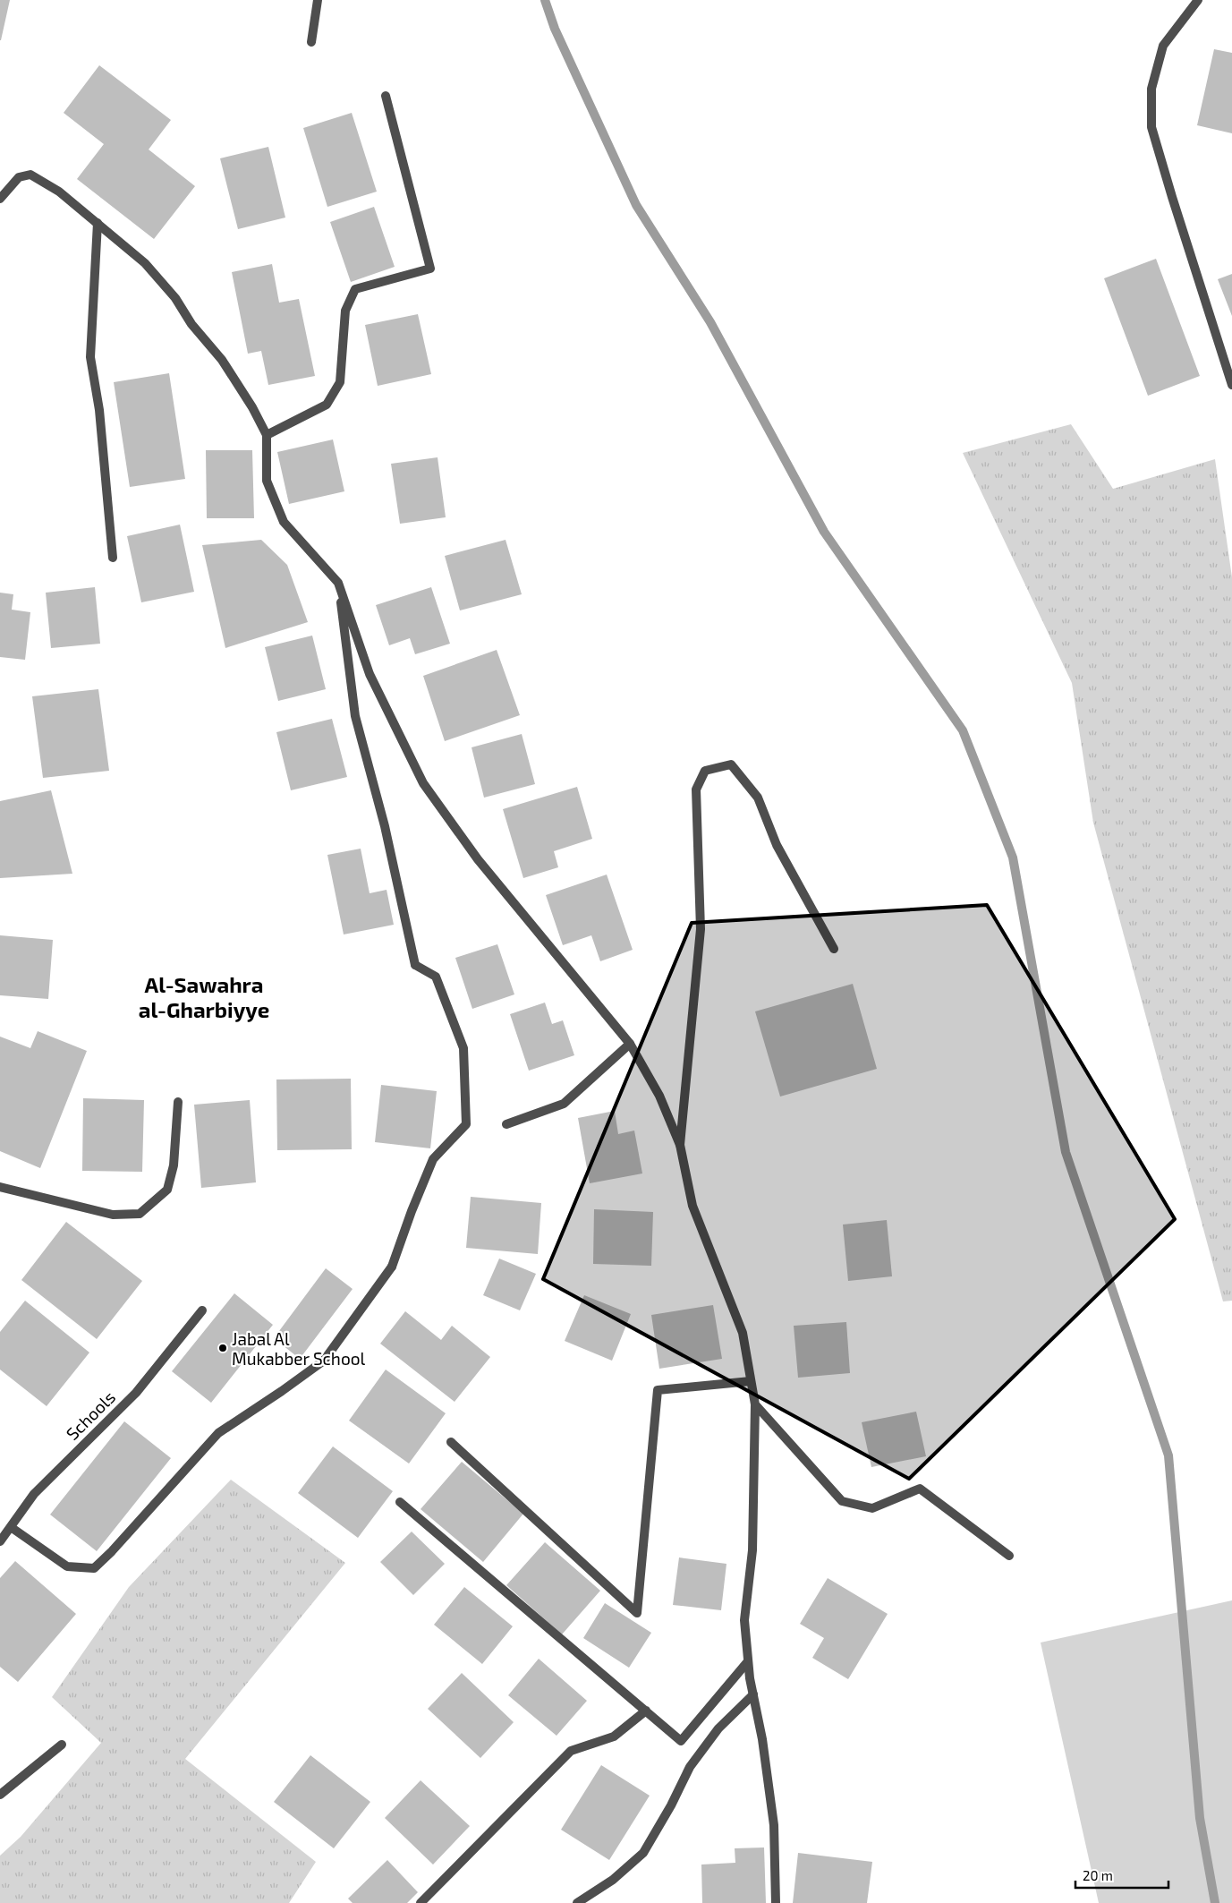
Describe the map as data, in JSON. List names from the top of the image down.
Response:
{
  "streets": {
    "street": ["Schools"]
  },
  "districts": ["Al-Sawahra al-Gharbiyye"],
  "places": ["Jabal Al Mukabber School"],
  "scale_bar": "20 m"
}
